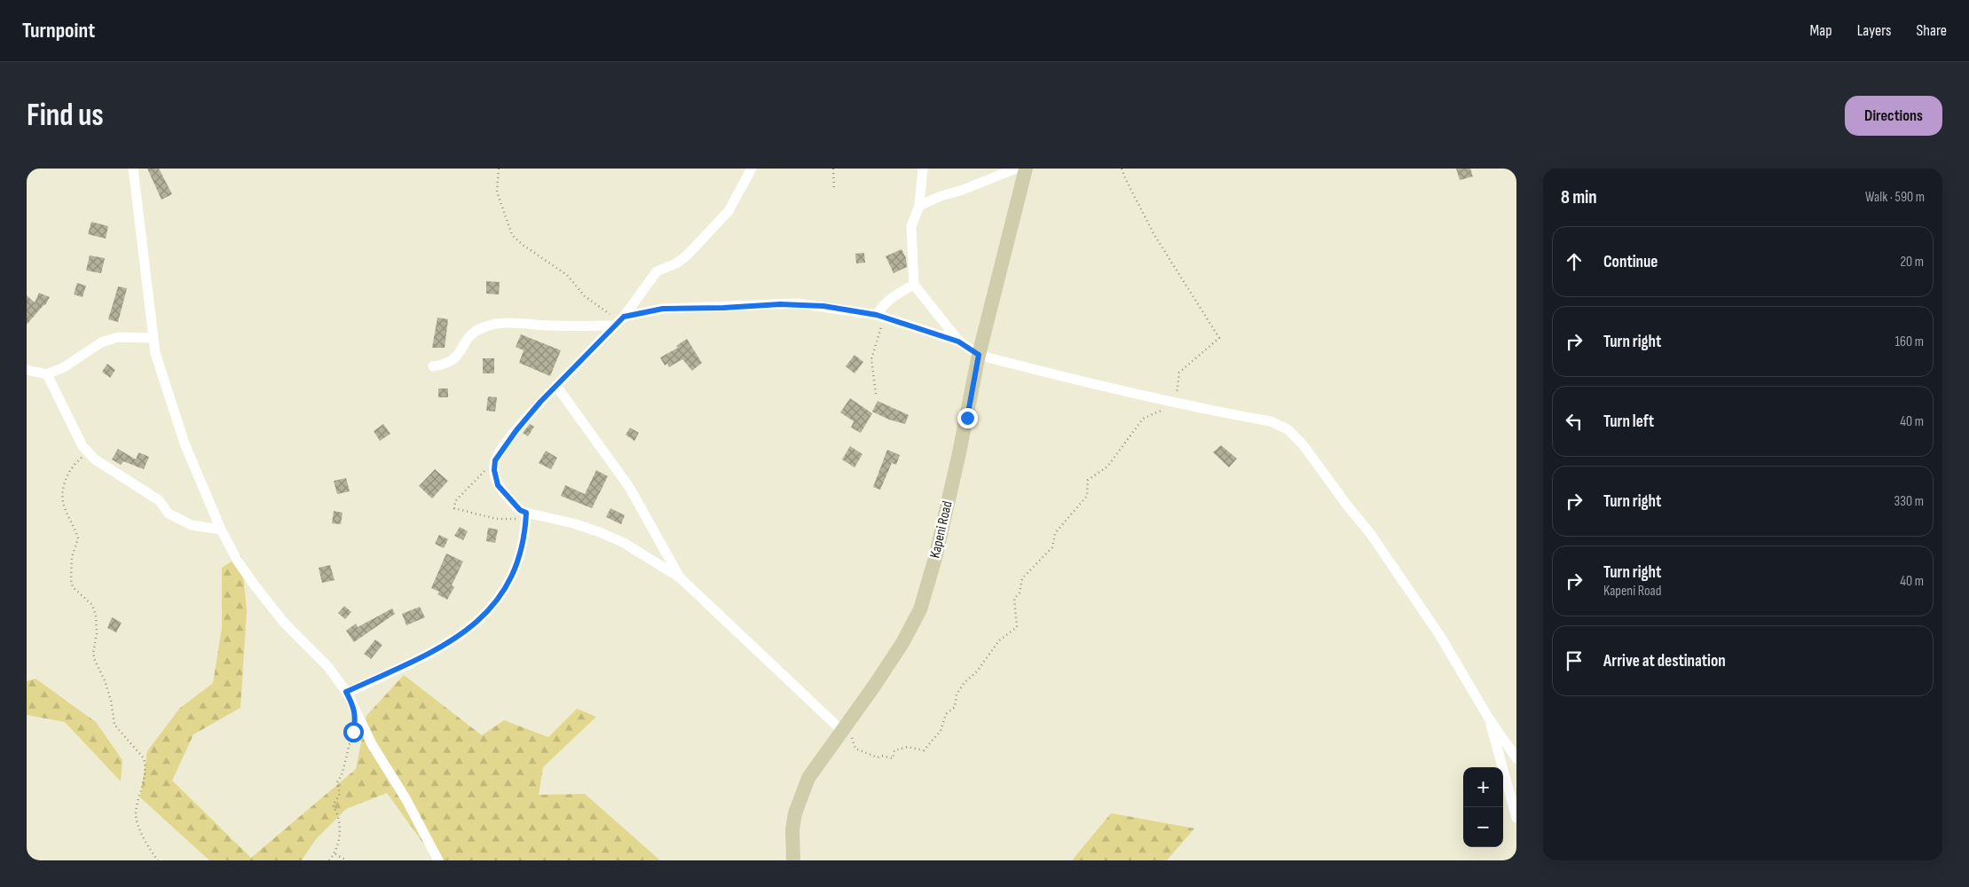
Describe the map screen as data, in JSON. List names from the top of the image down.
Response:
{
  "streets": {
    "main road": ["Kapeni Road"]
  },
  "page": {
    "header": "Turnpoint",
    "nav": ["Map", "Layers", "Share"],
    "buttons": "Directions",
    "title": "Find us",
    "heading": ["8 min", "Walk · 590 m"],
    "list": [
      ["Continue", "20 m"],
      ["Turn right", "160 m"],
      ["Turn left", "40 m"],
      ["Turn right", "330 m"],
      ["Turn right", "Kapeni Road", "40 m"],
      "Arrive at destination"
    ],
    "map_buttons": ["+", "−"]
  }
}
